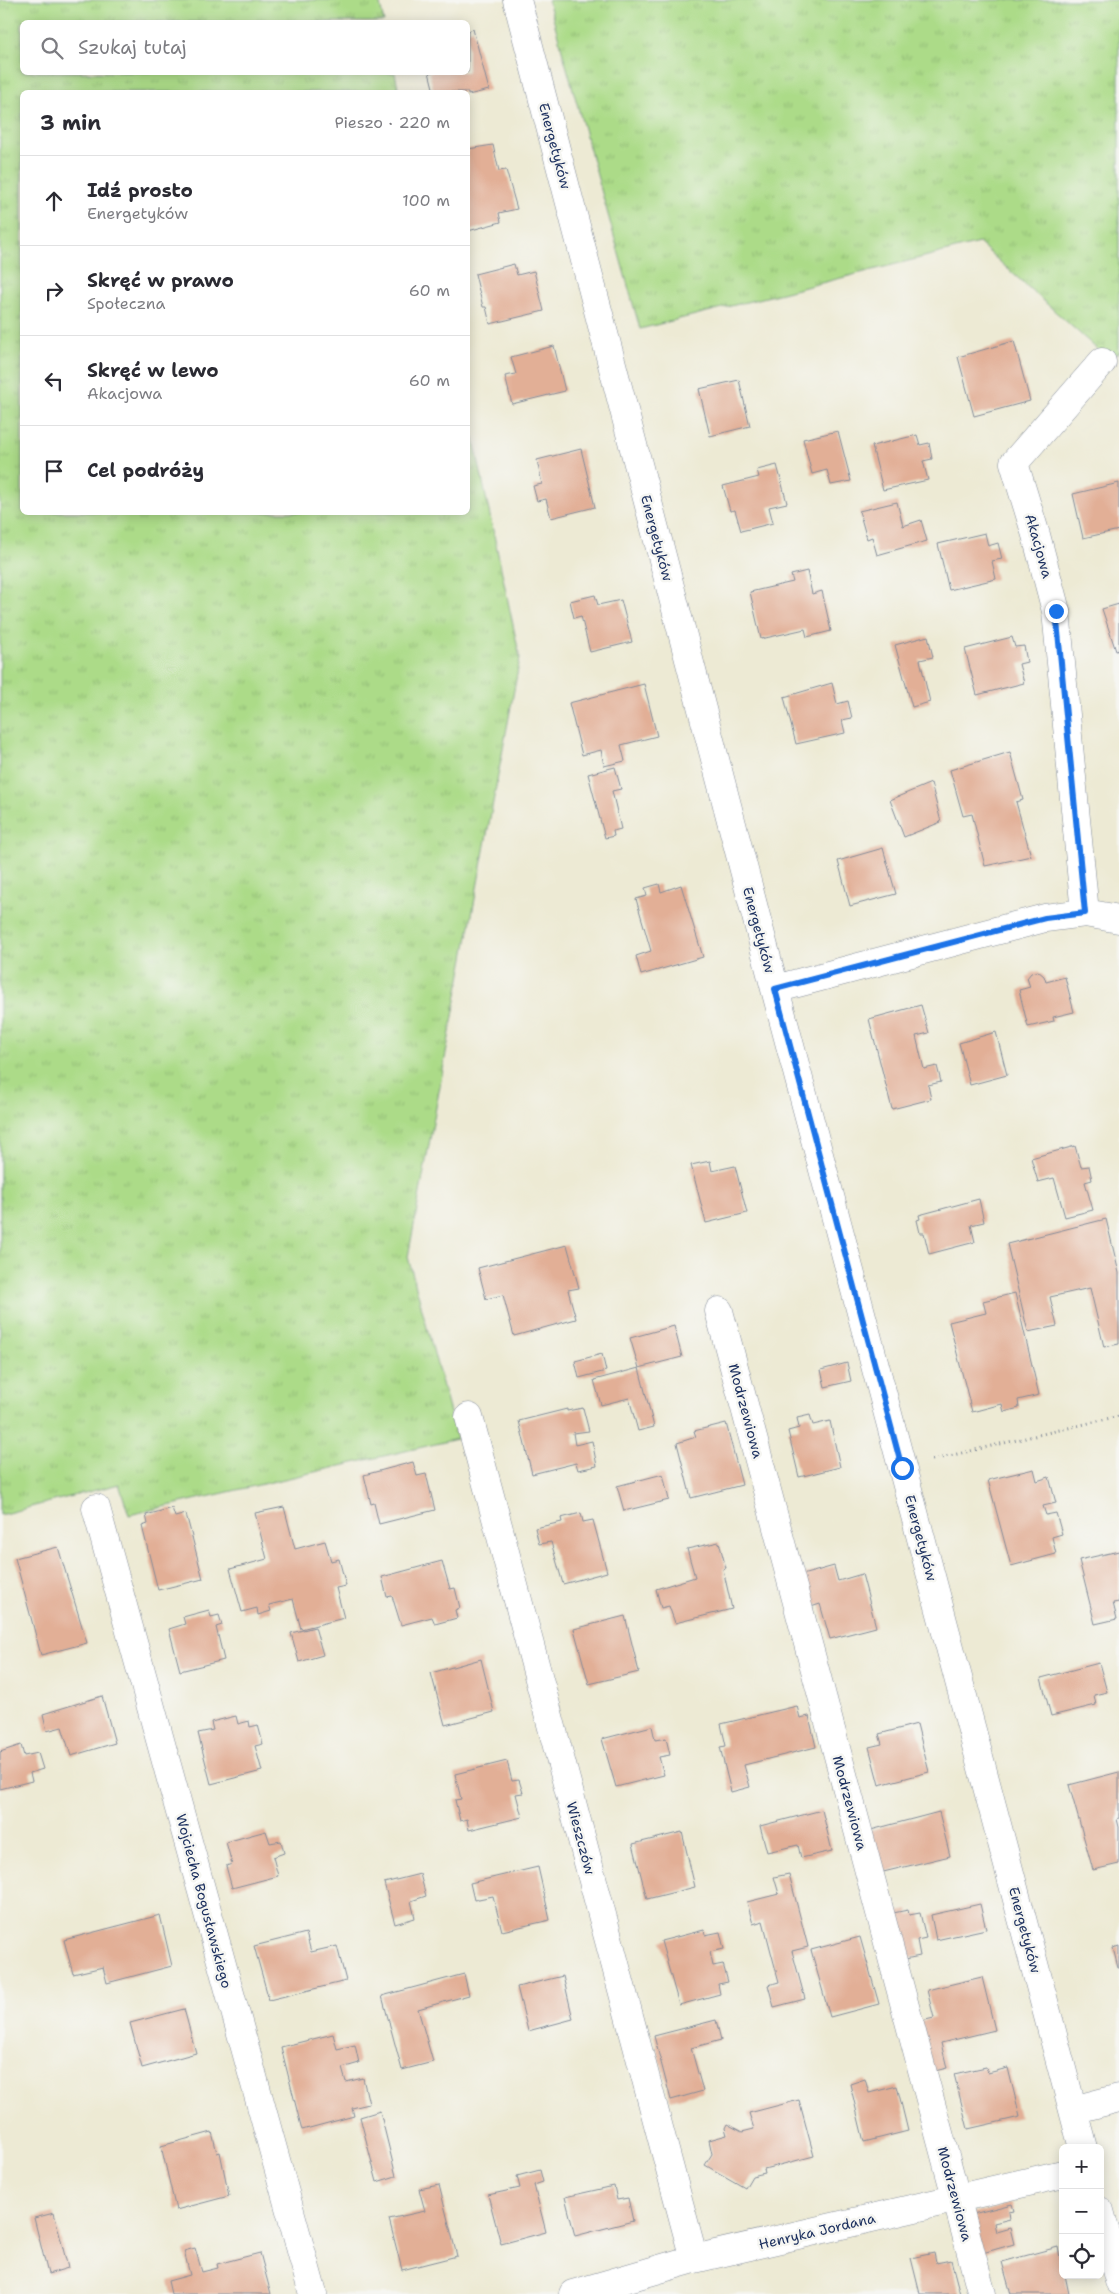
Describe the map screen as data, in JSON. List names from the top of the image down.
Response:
{
  "streets": {
    "street": [
      "Energetyków",
      "Akacjowa",
      "Modrzewiowa",
      "Wieszczów",
      "Wojciecha Bogusławskiego",
      "Henryka Jordana"
    ]
  },
  "crossings": [
    ["Modrzewiowa", "Henryka Jordana"],
    ["Wieszczów", "Henryka Jordana"]
  ],
  "page": {
    "search": "Szukaj tutaj",
    "heading": ["3 min", "Pieszo · 220 m"],
    "list": [
      ["Idź prosto", "Energetyków", "100 m"],
      ["Skręć w prawo", "Społeczna", "60 m"],
      ["Skręć w lewo", "Akacjowa", "60 m"],
      "Cel podróży"
    ],
    "map_buttons": ["+", "−"]
  }
}
